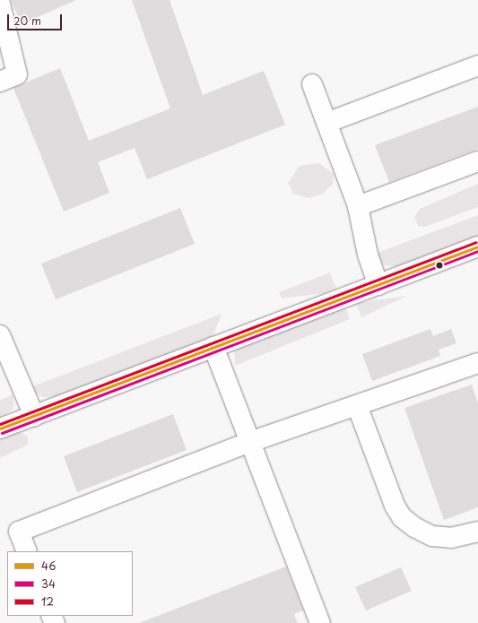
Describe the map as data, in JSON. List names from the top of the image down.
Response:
{
  "lines": ["transit line 12", "transit line 46", "transit line 34"],
  "legend": ["46", "34", "12"],
  "scale_bar": "20 m"
}
